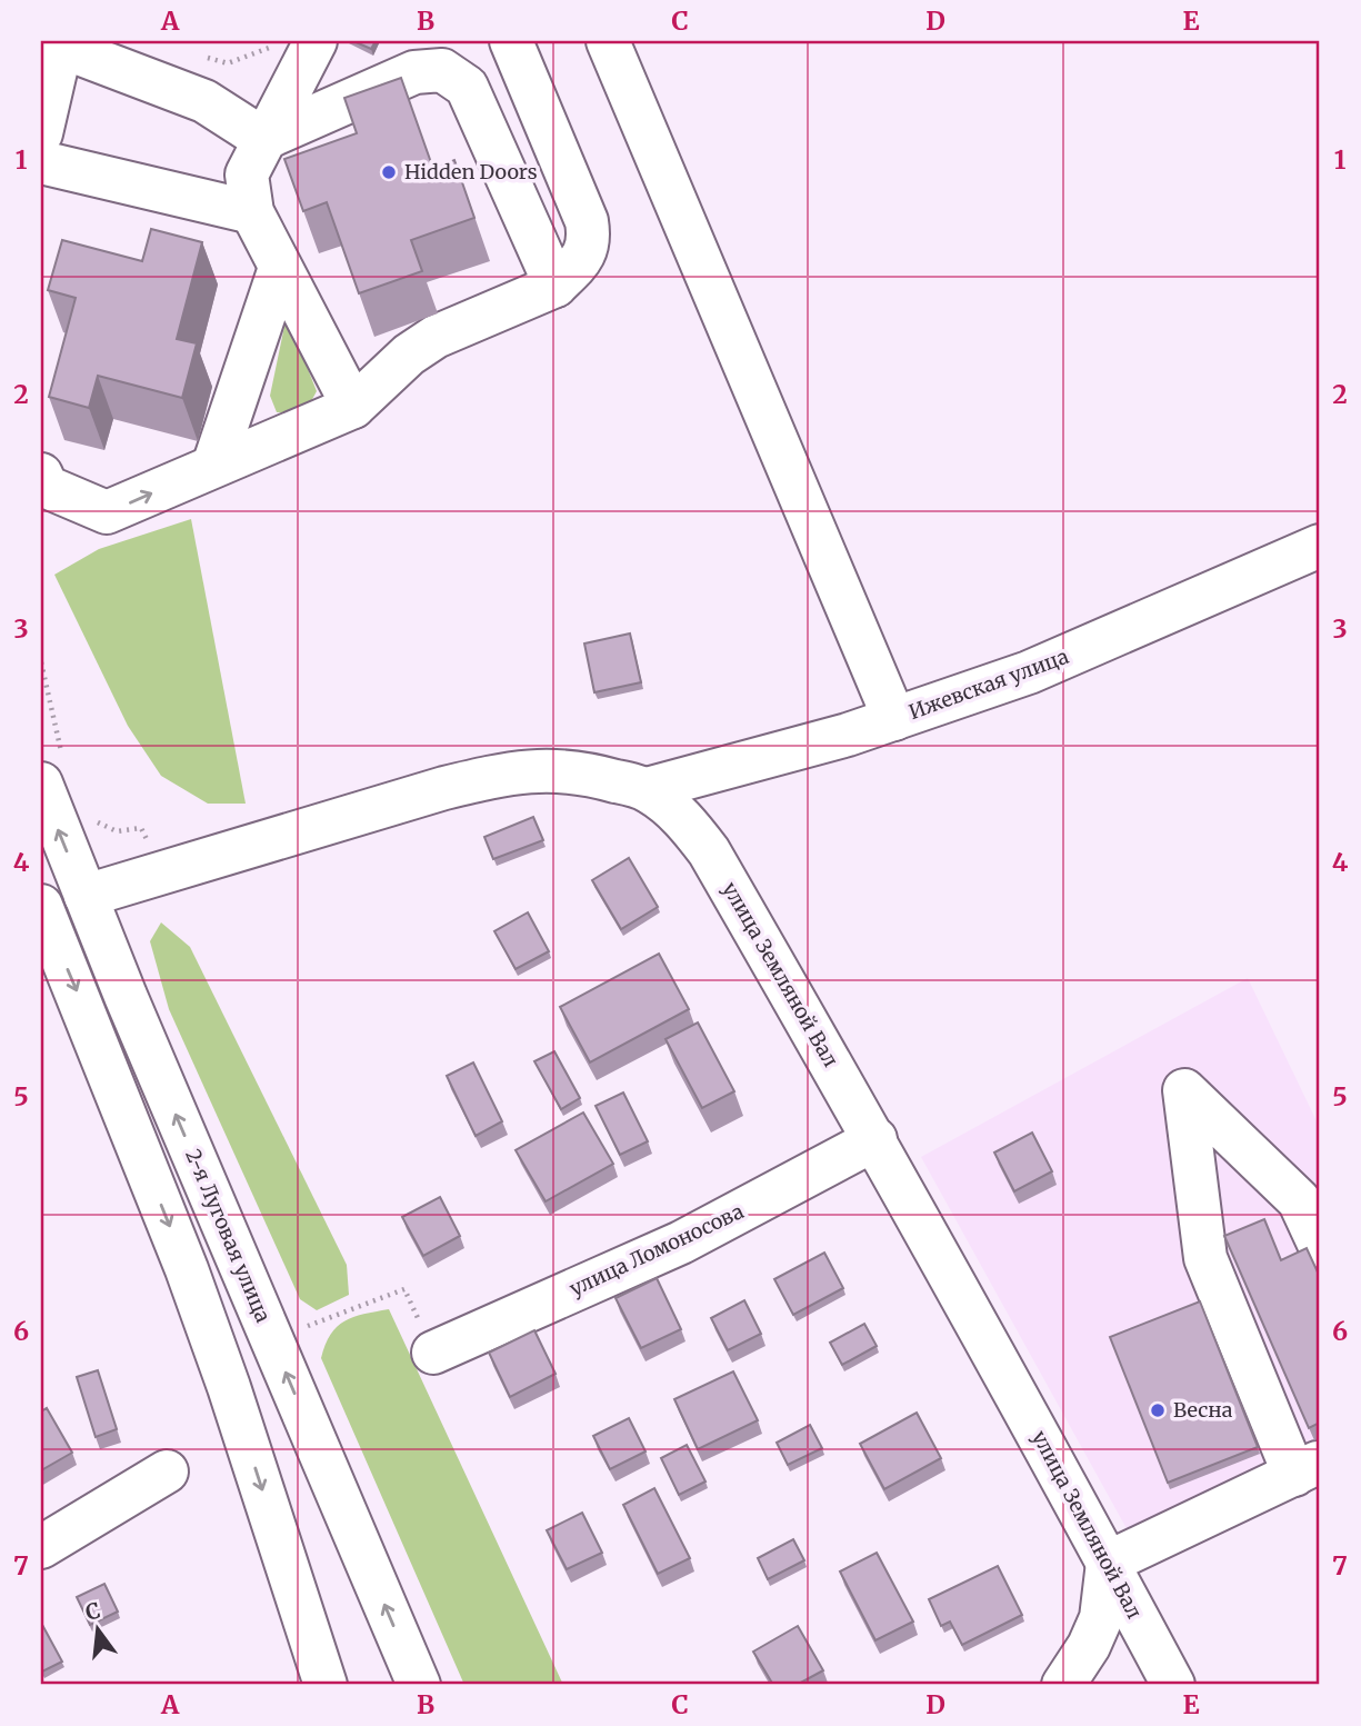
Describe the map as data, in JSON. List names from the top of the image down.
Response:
{
  "streets": {
    "street": [
      "Ижевская улица",
      "улица Земляной Вал",
      "2-я Луговая улица",
      "улица Ломоносова"
    ]
  },
  "crossings": [
    ["Ижевская улица", "улица Земляной Вал"],
    ["улица Земляной Вал", "2-я Луговая улица"],
    ["улица Земляной Вал", "улица Ломоносова"]
  ],
  "places": ["Hidden Doors", "Весна"],
  "north": "top",
  "grid": {
    "columns": [
      "A",
      "B",
      "C",
      "D",
      "E"
    ],
    "rows": [
      "1",
      "2",
      "3",
      "4",
      "5",
      "6",
      "7"
    ]
  }
}
